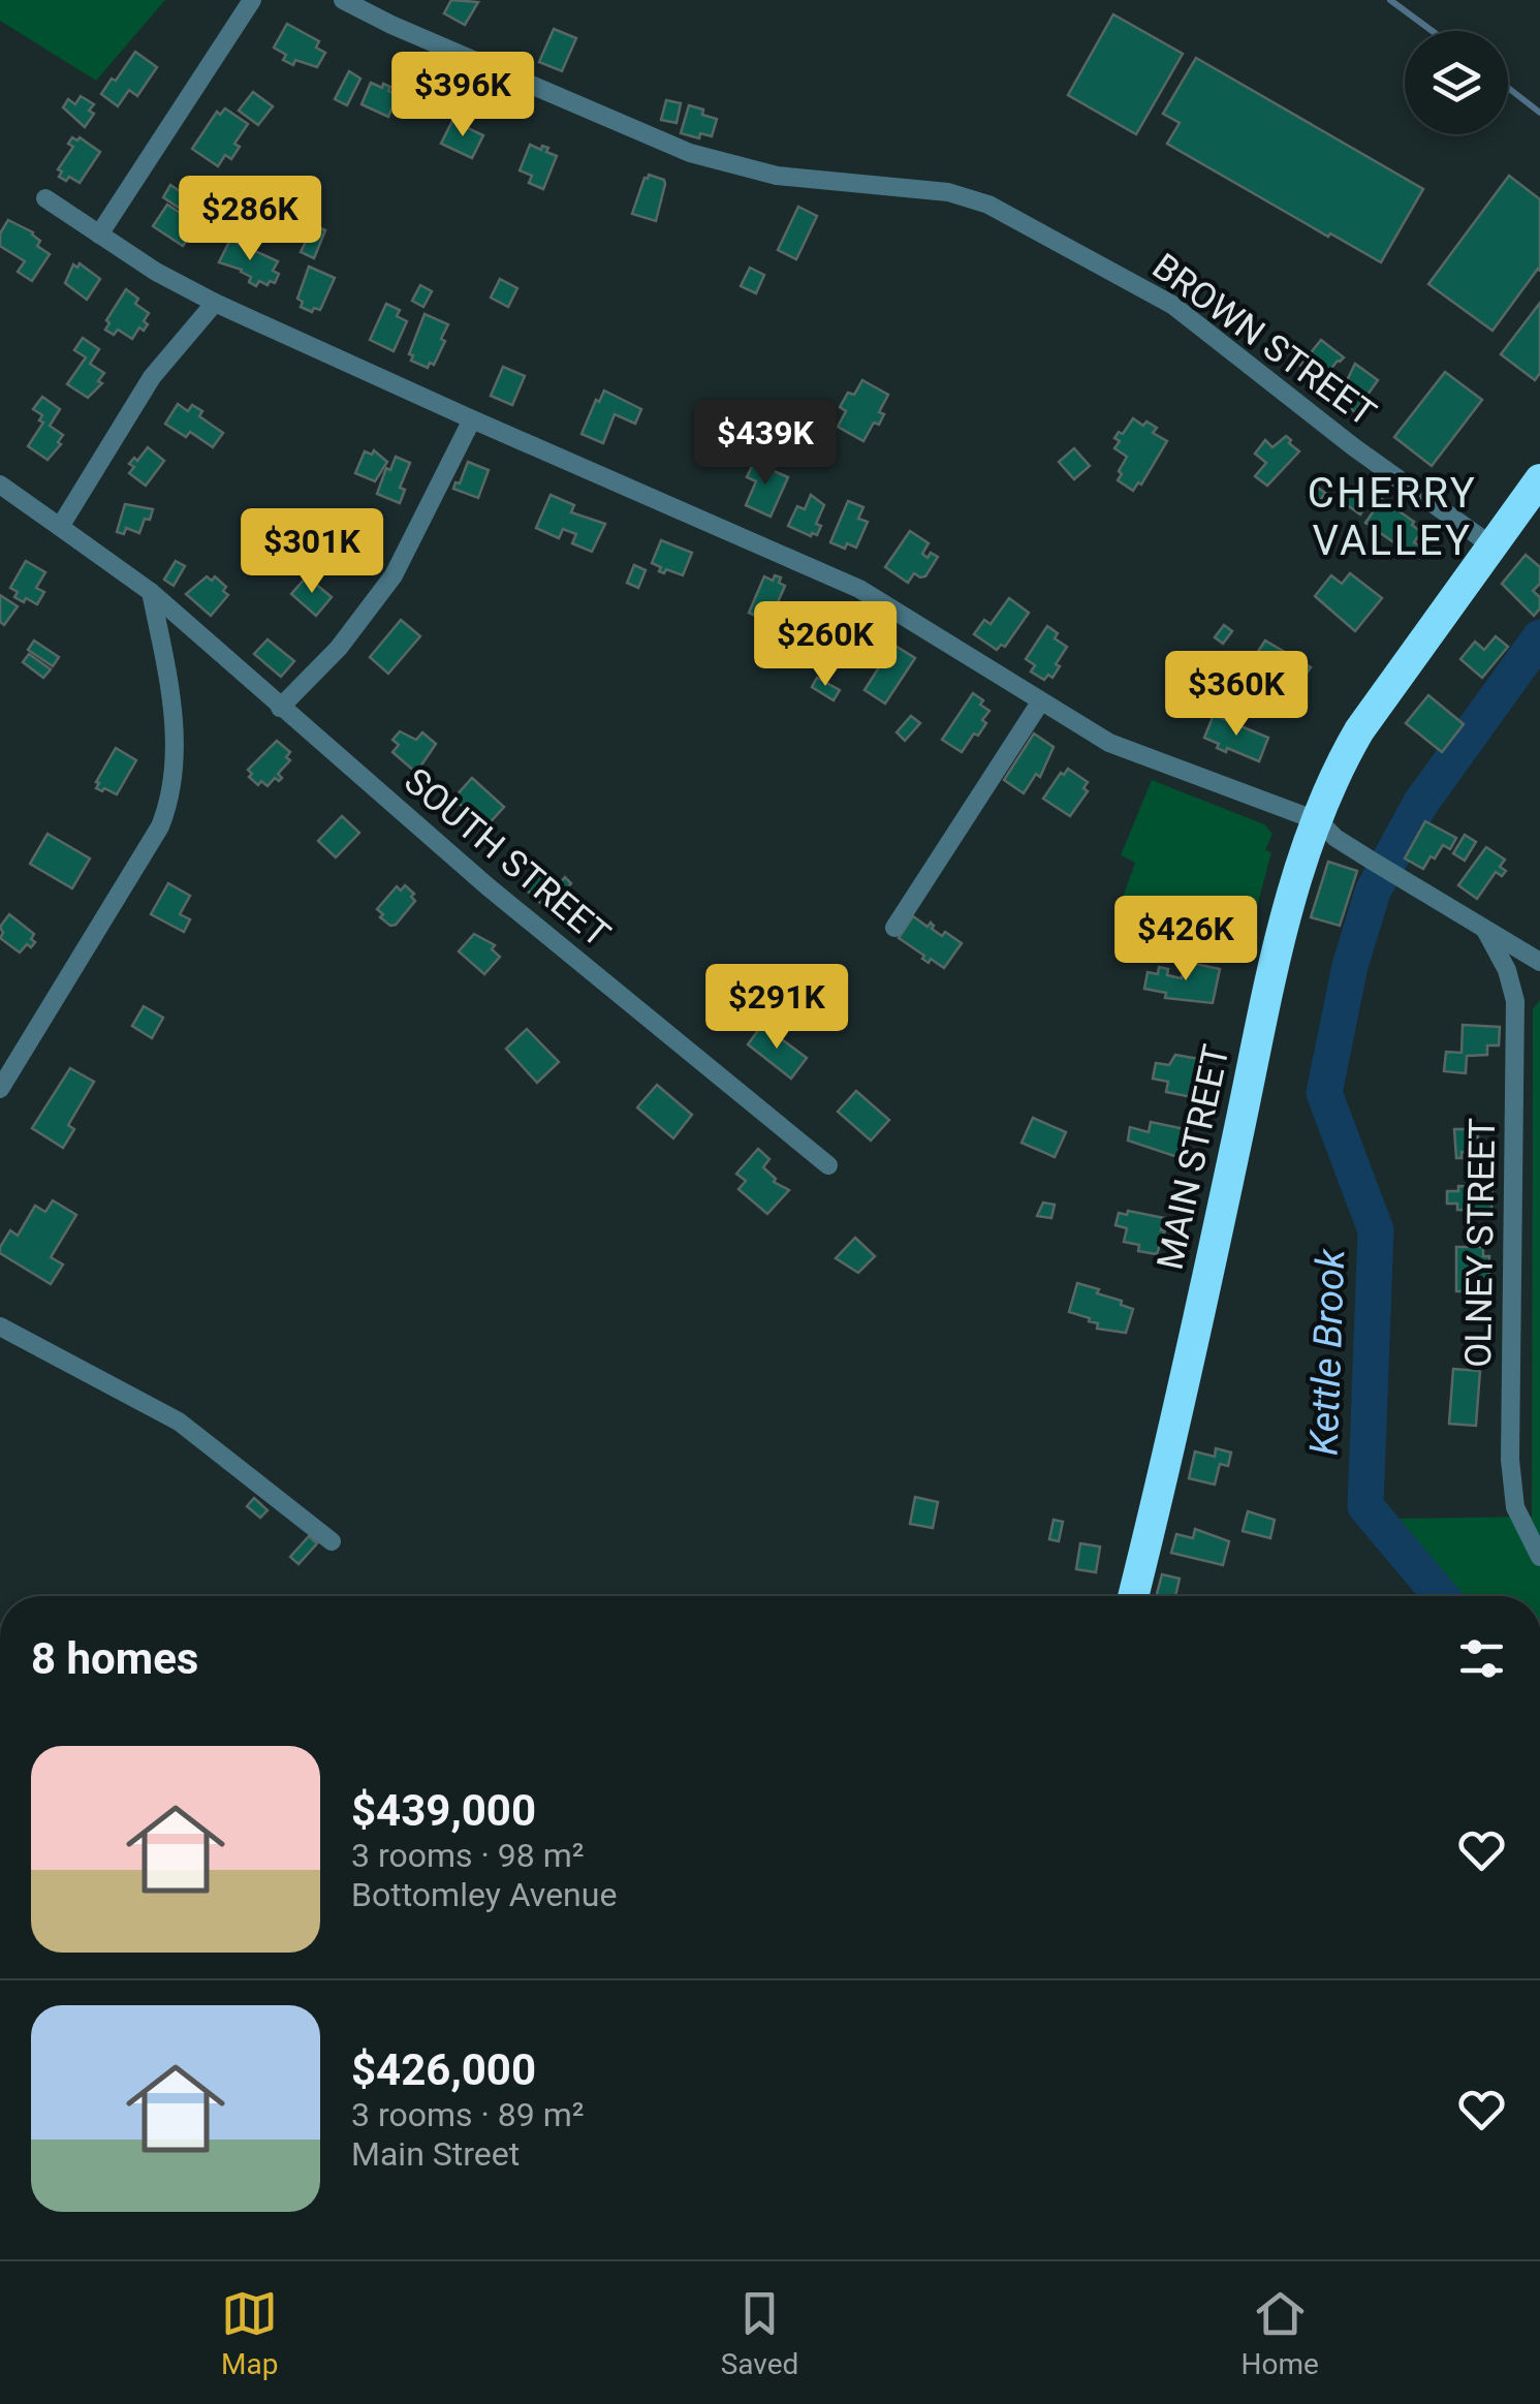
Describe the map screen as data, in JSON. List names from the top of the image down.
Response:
{
  "streets": {
    "highway": ["MAIN STREET"],
    "street": ["BROWN STREET", "SOUTH STREET", "OLNEY STREET"]
  },
  "crossings": [
    ["BROWN STREET", "MAIN STREET"]
  ],
  "districts": ["CHERRY VALLEY"],
  "water": ["Kettle Brook"],
  "page": {
    "price": [
      "$396K",
      "$286K",
      "$439K",
      "$301K",
      "$260K",
      "$360K",
      "$426K",
      "$291K"
    ],
    "heading": "8 homes",
    "list": [
      {
        "name": "$439,000",
        "note": "3 rooms · 98 m² · Bottomley Avenue"
      },
      {
        "name": "$426,000",
        "note": "3 rooms · 89 m² · Main Street"
      }
    ],
    "tabs": ["Map", "Saved", "Home"]
  }
}
